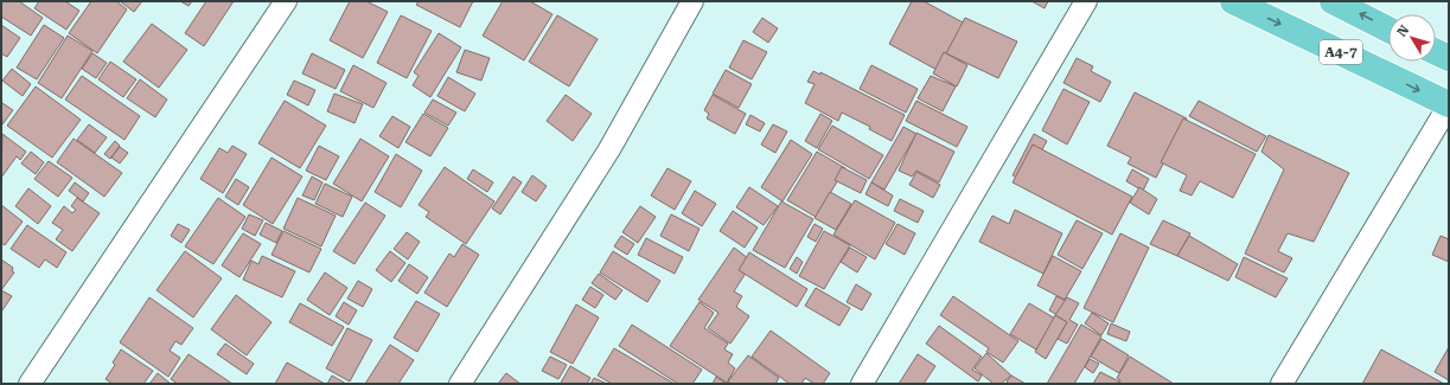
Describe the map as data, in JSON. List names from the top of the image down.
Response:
{
  "streets": {
    "highway": ["A4-7"]
  },
  "north": "top left"
}
